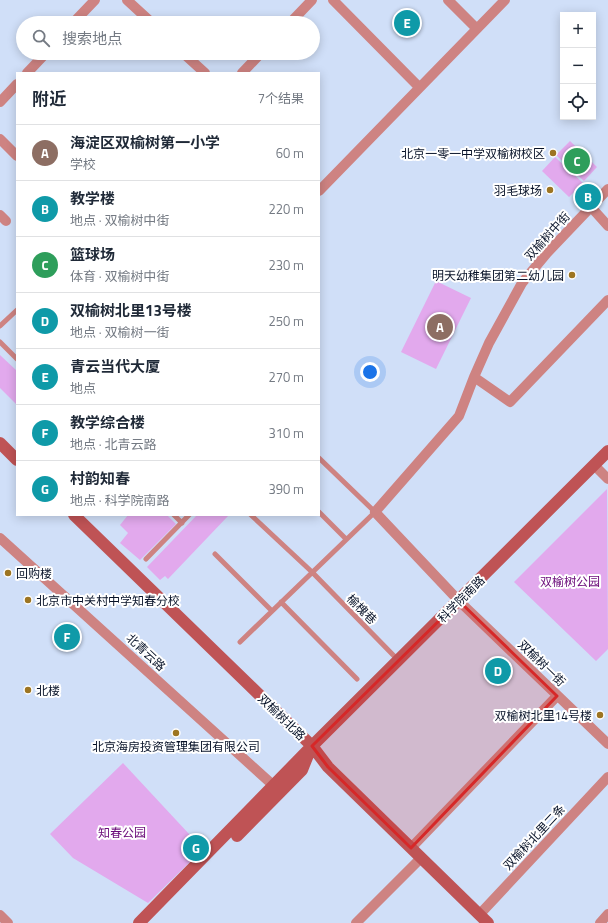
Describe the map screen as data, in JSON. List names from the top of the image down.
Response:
{
  "streets": {
    "street": [
      "双榆树中街",
      "科学院南路",
      "北青云路",
      "双榆树一街",
      "双榆树北路",
      "双榆树北里二条"
    ],
    "lane": ["榆槐巷"]
  },
  "crossings": [
    ["双榆树中街", "双榆树一街"],
    ["科学院南路", "榆槐巷"],
    ["科学院南路", "北青云路"],
    ["科学院南路", "双榆树一街"],
    ["科学院南路", "双榆树北路"],
    ["双榆树北路", "双榆树北里二条"]
  ],
  "parks": ["双榆树公园", "知春公园"],
  "places": [
    "北京一零一中学双榆树校区",
    "羽毛球场",
    "明天幼稚集团第二幼儿园",
    "回购楼",
    "北京市中关村中学知春分校",
    "北楼",
    "双榆树北里14号楼",
    "北京海房投资管理集团有限公司"
  ],
  "page": {
    "pins": [
      "E",
      "C",
      "B",
      "A",
      "F",
      "D",
      "G"
    ],
    "map_buttons": ["+", "−"],
    "search": "搜索地点",
    "heading": ["附近", "7个结果"],
    "list": [
      {
        "mark": "A",
        "name": "海淀区双榆树第一小学",
        "note": "学校",
        "value": "60 m"
      },
      {
        "mark": "B",
        "name": "教学楼",
        "note": "地点 · 双榆树中街",
        "value": "220 m"
      },
      {
        "mark": "C",
        "name": "篮球场",
        "note": "体育 · 双榆树中街",
        "value": "230 m"
      },
      {
        "mark": "D",
        "name": "双榆树北里13号楼",
        "note": "地点 · 双榆树一街",
        "value": "250 m"
      },
      {
        "mark": "E",
        "name": "青云当代大厦",
        "note": "地点",
        "value": "270 m"
      },
      {
        "mark": "F",
        "name": "教学综合楼",
        "note": "地点 · 北青云路",
        "value": "310 m"
      },
      {
        "mark": "G",
        "name": "村韵知春",
        "note": "地点 · 科学院南路",
        "value": "390 m"
      }
    ]
  }
}
